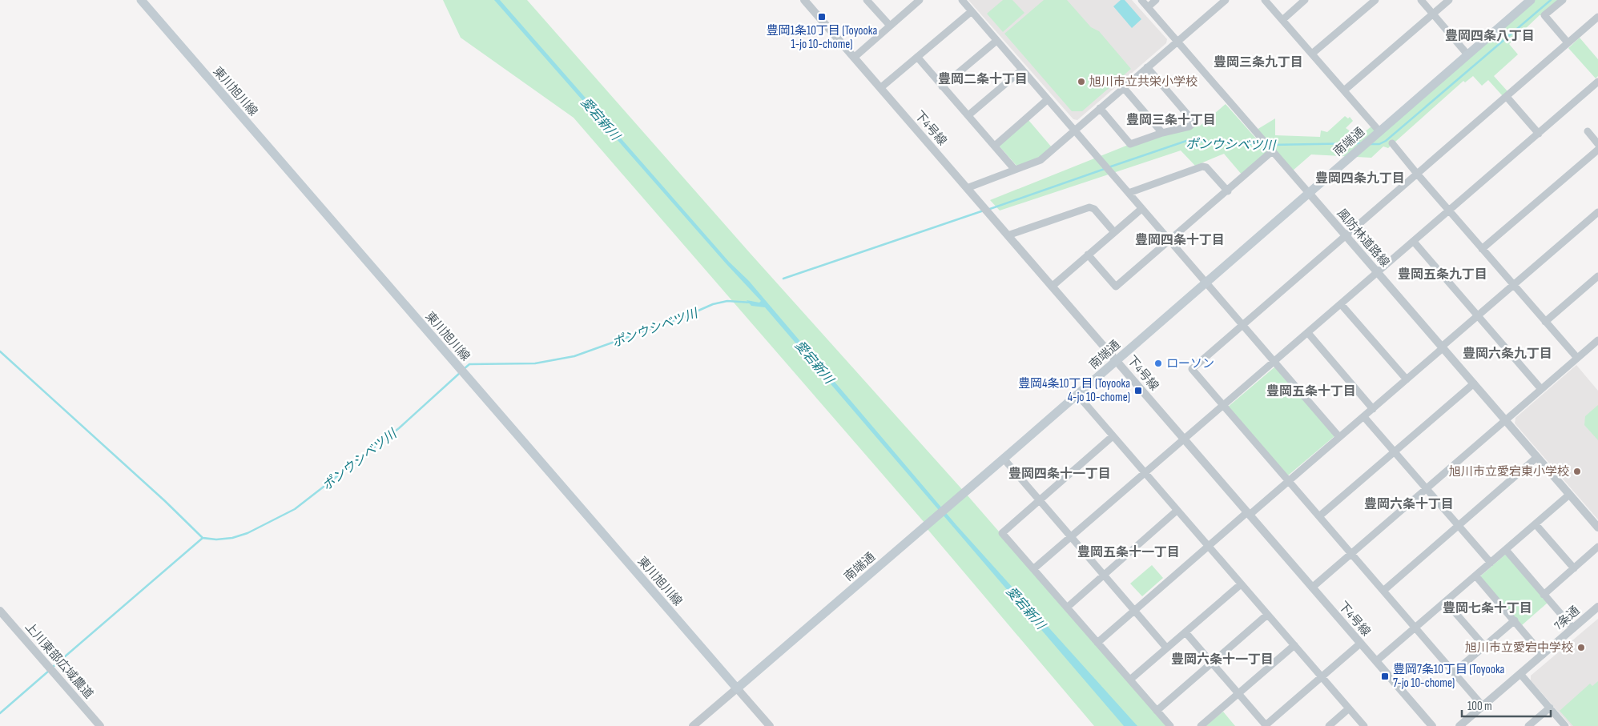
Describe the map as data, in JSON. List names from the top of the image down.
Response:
{
  "streets": {
    "main road": ["東川旭川線", "南端通"],
    "street": [
      "下4号線",
      "風防林道路線",
      "7条通",
      "上川東部広域農道"
    ]
  },
  "crossings": [
    ["東川旭川線", "南端通"],
    ["下4号線", "南端通"],
    ["南端通", "風防林道路線"]
  ],
  "districts": [
    "豊岡四条八丁目",
    "豊岡三条九丁目",
    "豊岡二条十丁目",
    "豊岡三条十丁目",
    "豊岡四条九丁目",
    "豊岡四条十丁目",
    "豊岡五条九丁目",
    "豊岡六条九丁目",
    "豊岡五条十丁目",
    "豊岡四条十一丁目",
    "豊岡六条十丁目",
    "豊岡五条十一丁目",
    "豊岡七条十丁目",
    "豊岡六条十一丁目"
  ],
  "water": ["愛宕新川", "ポンウシベツ川"],
  "places": {
    "transit": ["豊岡1条10丁目 (Toyooka 1-jo 10-chome)", "豊岡4条10丁目 (Toyooka 4-jo 10-chome)", "豊岡7条10丁目 (Toyooka 7-jo 10-chome)"],
    "other": [
      "旭川市立共栄小学校",
      "ローソン",
      "旭川市立愛宕東小学校",
      "旭川市立愛宕中学校"
    ]
  },
  "scale_bar": "100 m"
}
